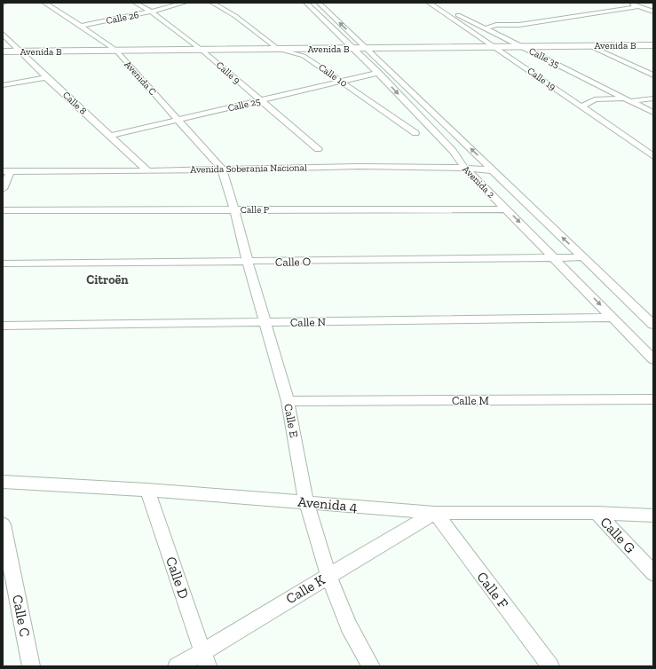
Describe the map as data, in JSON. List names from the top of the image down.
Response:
{
  "streets": {
    "street": [
      "Calle 26",
      "Avenida B",
      "Calle 35",
      "Calle 9",
      "Calle 10",
      "Avenida C",
      "Calle 19",
      "Calle 8",
      "Calle 25",
      "Avenida Soberanía Nacional",
      "Avenida 2",
      "Calle P",
      "Calle O",
      "Calle N",
      "Calle M",
      "Calle E",
      "Avenida 4",
      "Calle G",
      "Calle D",
      "Calle K",
      "Calle F",
      "Calle C"
    ]
  },
  "crossings": [
    ["Calle 26", "Calle 9"],
    ["Calle 26", "Avenida C"],
    ["Avenida B", "Calle 35"],
    ["Avenida B", "Calle 9"],
    ["Avenida B", "Calle 10"],
    ["Avenida B", "Avenida C"],
    ["Avenida B", "Calle 19"],
    ["Avenida B", "Calle 8"],
    ["Avenida B", "Avenida 2"],
    ["Calle 9", "Calle 25"],
    ["Calle 10", "Calle 25"],
    ["Avenida C", "Calle 25"],
    ["Avenida C", "Avenida Soberanía Nacional"],
    ["Avenida C", "Calle E"],
    ["Calle 8", "Calle 25"],
    ["Calle 8", "Avenida Soberanía Nacional"],
    ["Calle 25", "Avenida 2"],
    ["Avenida Soberanía Nacional", "Avenida 2"],
    ["Avenida Soberanía Nacional", "Calle E"],
    ["Avenida 2", "Calle P"],
    ["Avenida 2", "Calle O"],
    ["Avenida 2", "Calle N"],
    ["Calle P", "Calle E"],
    ["Calle O", "Calle E"],
    ["Calle N", "Calle E"],
    ["Calle M", "Calle E"],
    ["Calle E", "Avenida 4"],
    ["Calle E", "Calle K"],
    ["Avenida 4", "Calle G"],
    ["Avenida 4", "Calle D"],
    ["Avenida 4", "Calle K"],
    ["Avenida 4", "Calle F"],
    ["Calle D", "Calle K"],
    ["Calle K", "Calle F"]
  ],
  "districts": ["Citroën"]
}
